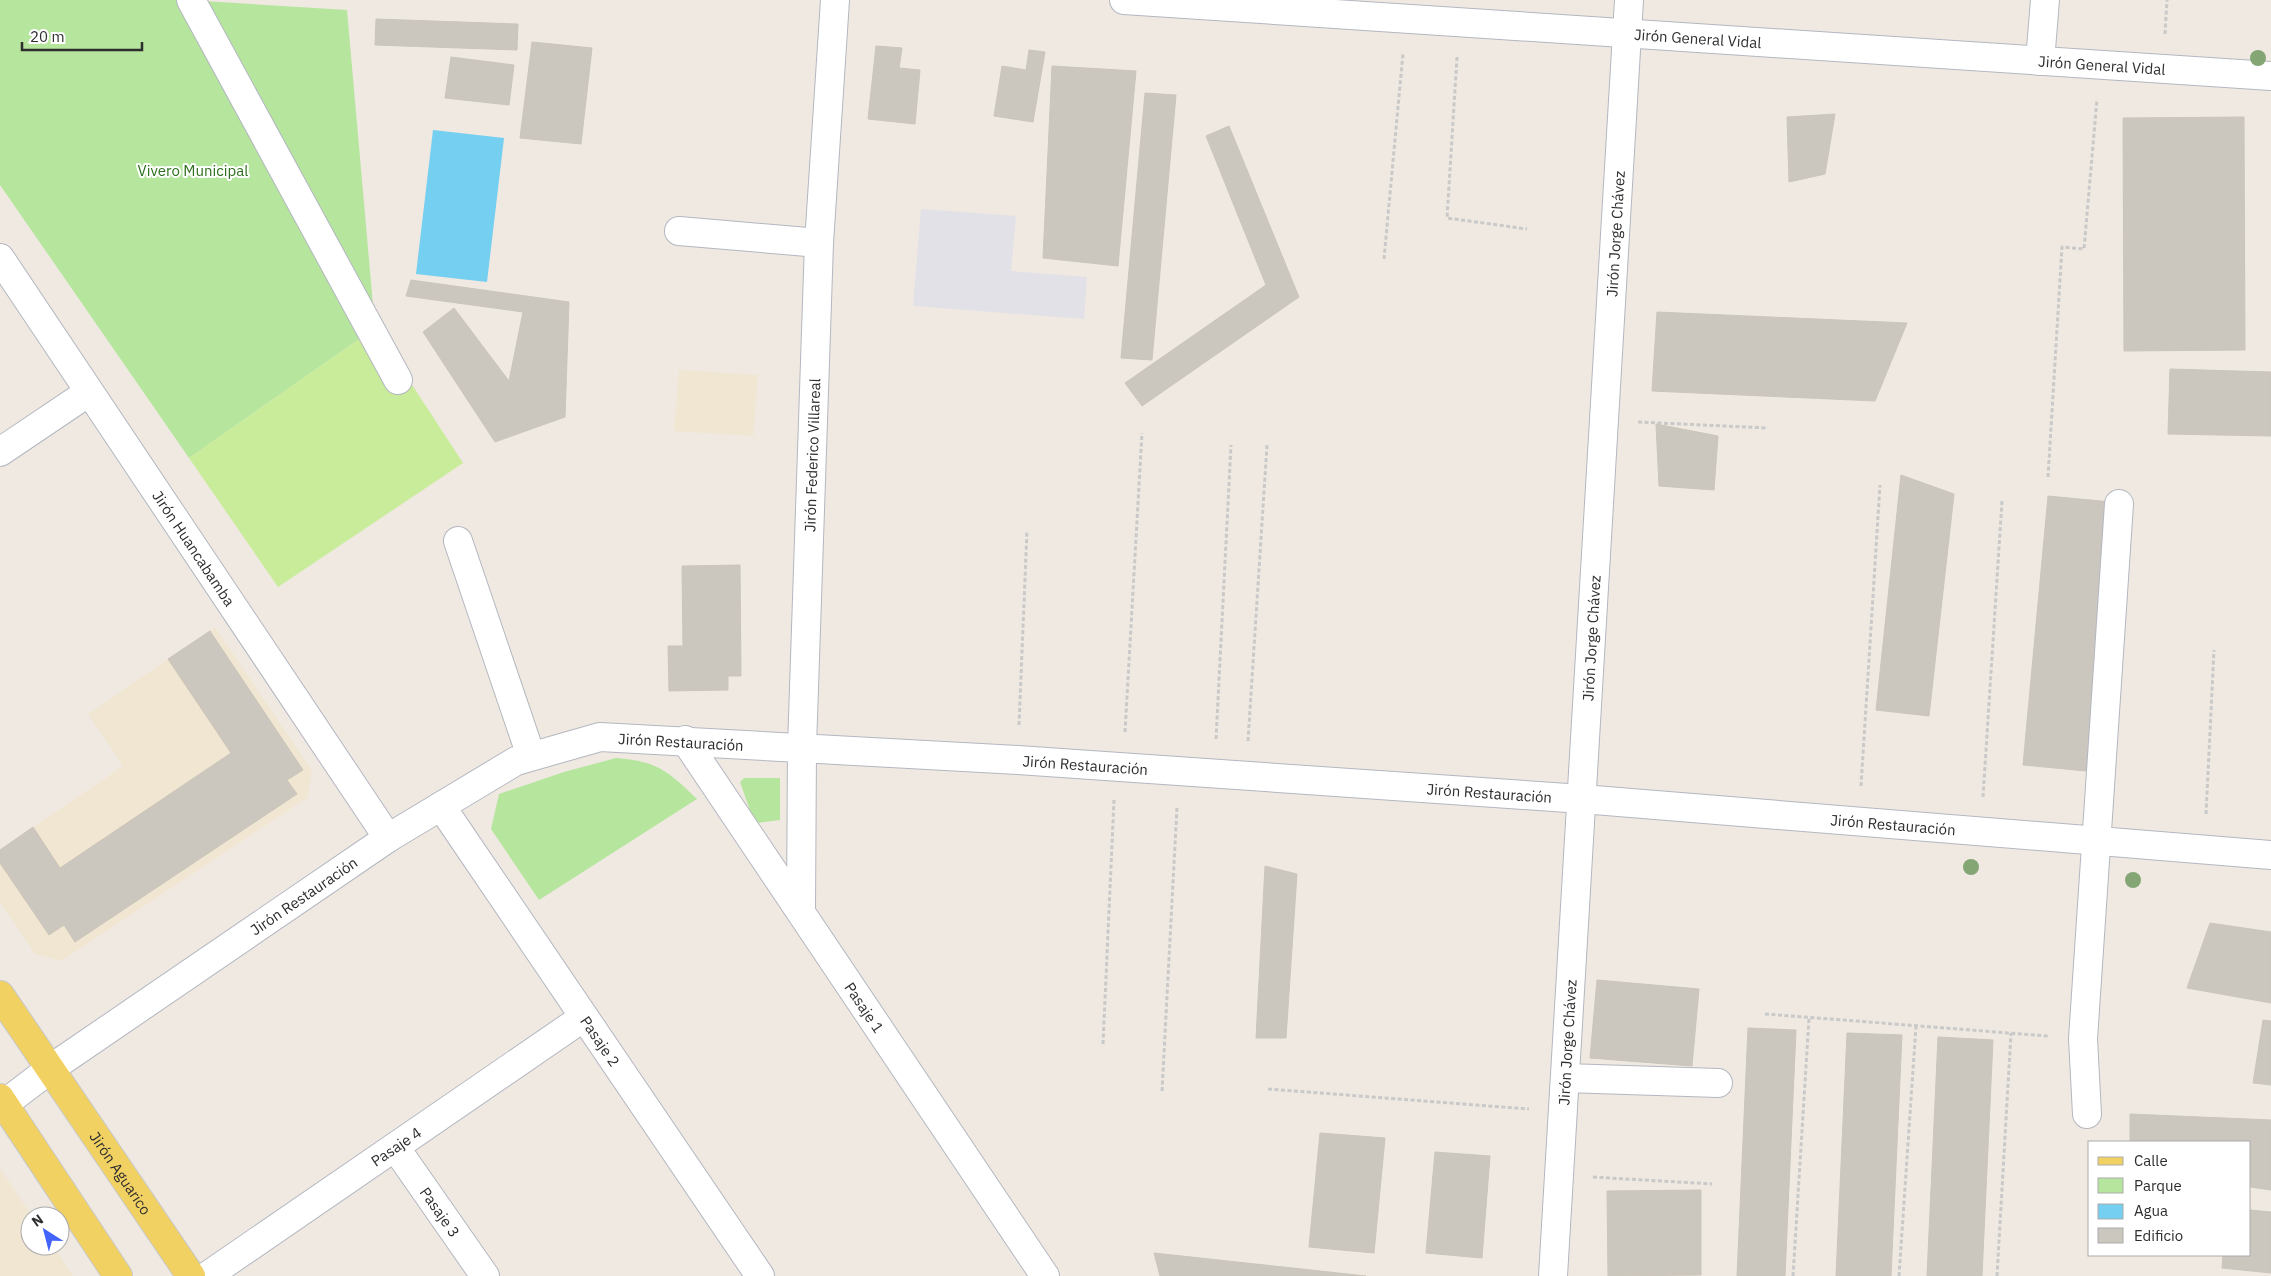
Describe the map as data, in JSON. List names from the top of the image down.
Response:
{
  "streets": {
    "main road": ["Jirón Aguarico"],
    "street": [
      "Jirón General Vidal",
      "Jirón Jorge Chávez",
      "Jirón Federico Villareal",
      "Jirón Huancabamba",
      "Jirón Restauración",
      "Pasaje 1",
      "Pasaje 2",
      "Pasaje 4",
      "Pasaje 3"
    ]
  },
  "crossings": [
    ["Jirón General Vidal", "Jirón Jorge Chávez"],
    ["Jirón Jorge Chávez", "Jirón Restauración"],
    ["Jirón Federico Villareal", "Jirón Restauración"],
    ["Jirón Federico Villareal", "Pasaje 1"],
    ["Jirón Huancabamba", "Jirón Restauración"],
    ["Jirón Restauración", "Pasaje 1"],
    ["Jirón Restauración", "Pasaje 2"],
    ["Jirón Restauración", "Jirón Aguarico"],
    ["Pasaje 2", "Pasaje 4"],
    ["Pasaje 4", "Pasaje 3"]
  ],
  "parks": ["Vivero Municipal"],
  "legend": [
    "Calle",
    "Parque",
    "Agua",
    "Edificio"
  ],
  "scale_bar": "20 m",
  "north": "top left"
}
